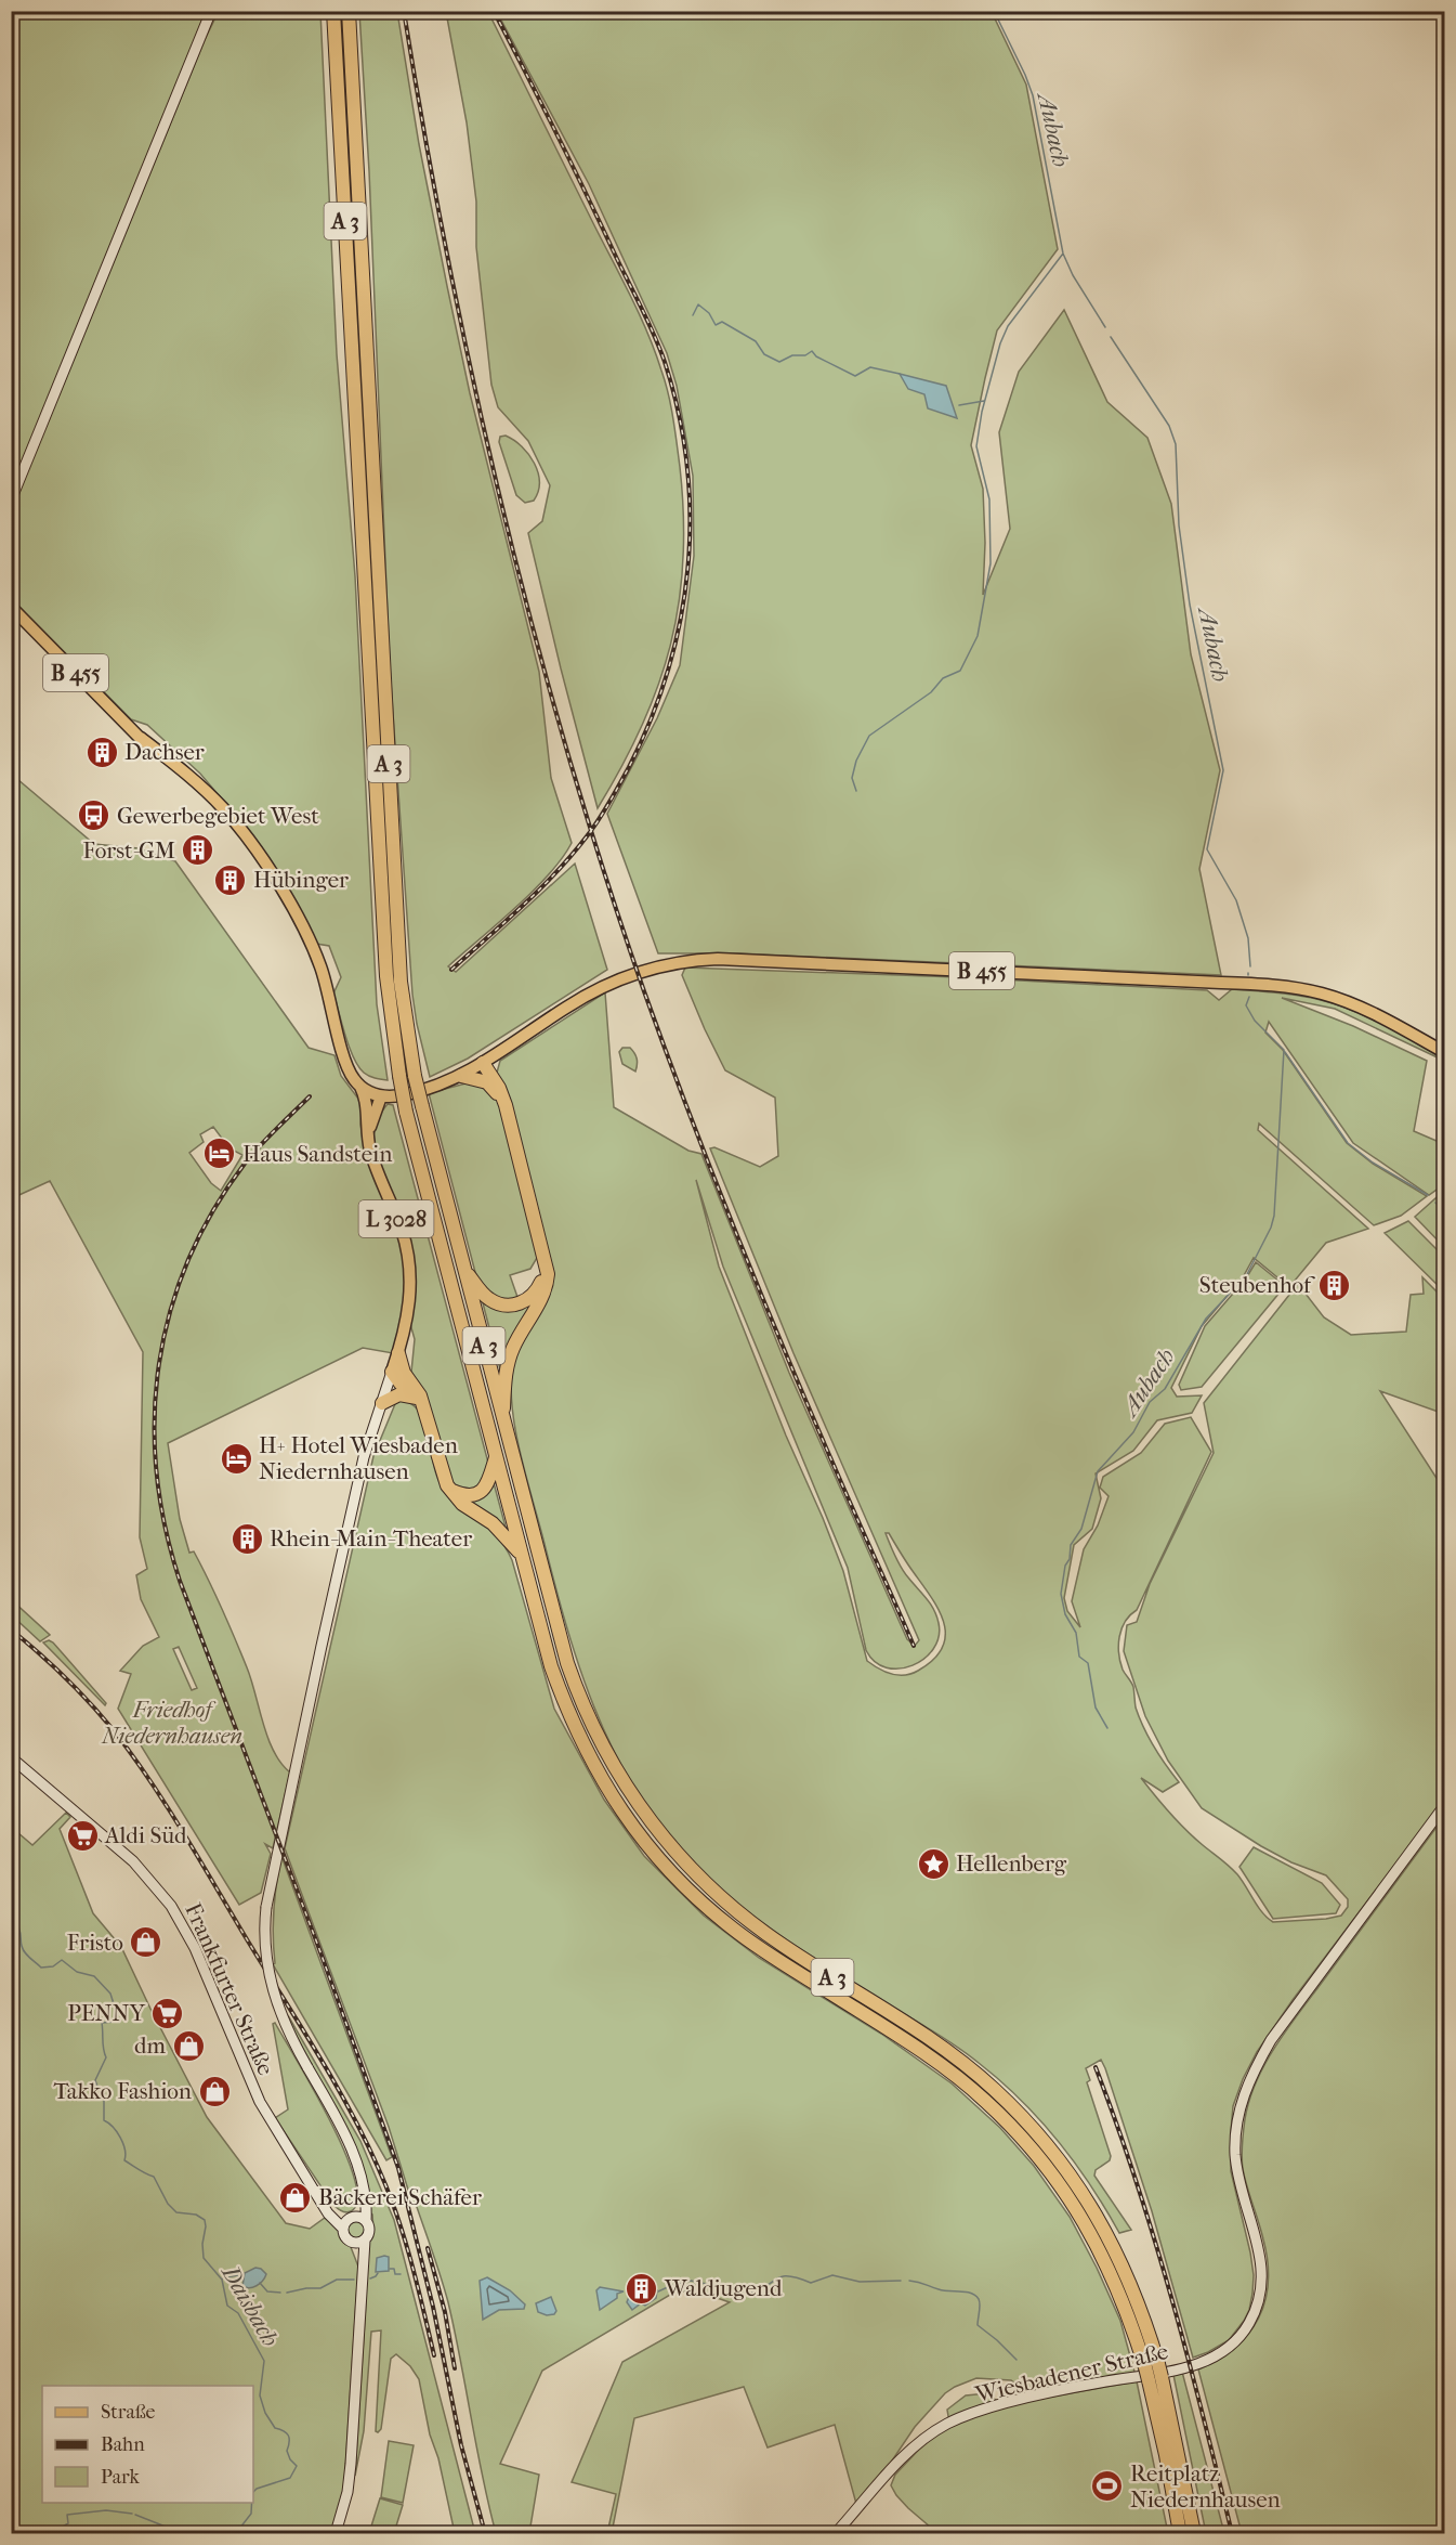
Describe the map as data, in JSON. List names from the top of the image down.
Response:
{
  "streets": {
    "highway": ["A 3"],
    "main road": [
      "B 455",
      "L 3028",
      "Frankfurter Straße",
      "Wiesbadener Straße"
    ]
  },
  "crossings": [
    ["B 455", "L 3028"],
    ["L 3028", "Frankfurter Straße"]
  ],
  "water": ["Aubach", "Daisbach"],
  "parks": ["Friedhof Niedernhausen"],
  "places": {
    "building": [
      "Dachser",
      "Forst-GM",
      "Hübinger",
      "Steubenhof",
      "Rhein-Main-Theater",
      "Waldjugend"
    ],
    "bus stop": ["Gewerbegebiet West"],
    "hotel": ["Haus Sandstein", "H+ Hotel Wiesbaden Niedernhausen"],
    "supermarket": ["Aldi Süd", "PENNY"],
    "place": ["Hellenberg"],
    "shop": [
      "Fristo",
      "dm",
      "Takko Fashion",
      "Bäckerei Schäfer"
    ],
    "sports": ["Reitplatz Niedernhausen"]
  },
  "legend": ["Straße", "Bahn", "Park"]
}
